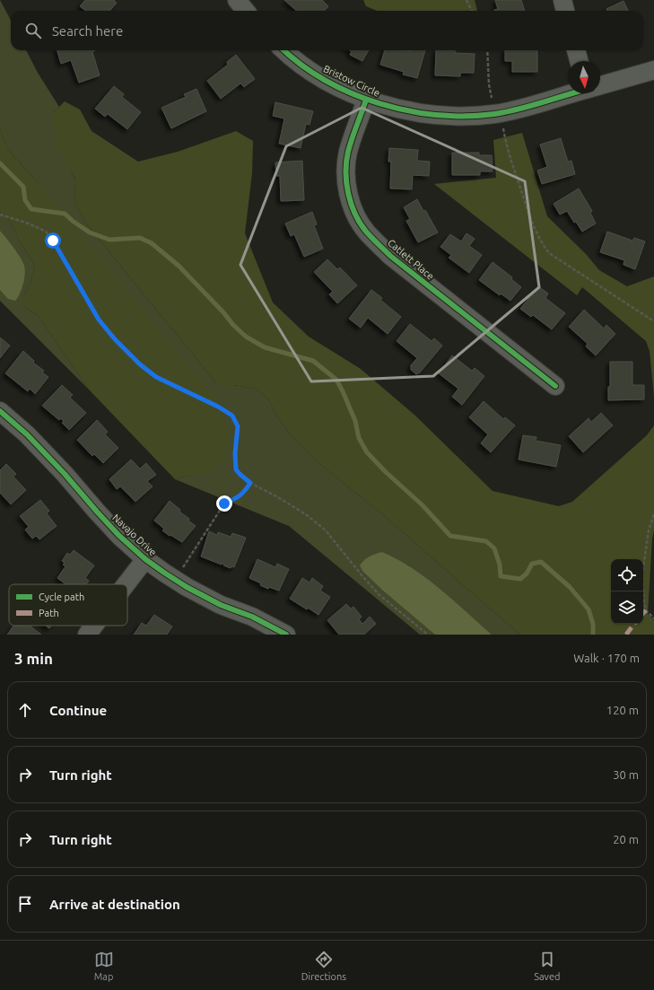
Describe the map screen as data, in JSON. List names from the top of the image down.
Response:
{
  "streets": {
    "street": ["Bristow Circle", "Catlett Place", "Navajo Drive"]
  },
  "crossings": [
    ["Bristow Circle", "Catlett Place"]
  ],
  "legend": ["Cycle path", "Path"],
  "north": "bottom",
  "page": {
    "search": "Search here",
    "heading": ["3 min", "Walk · 170 m"],
    "list": [
      ["Continue", "120 m"],
      ["Turn right", "30 m"],
      ["Turn right", "20 m"],
      "Arrive at destination"
    ],
    "nav": ["Map", "Directions", "Saved"]
  }
}
